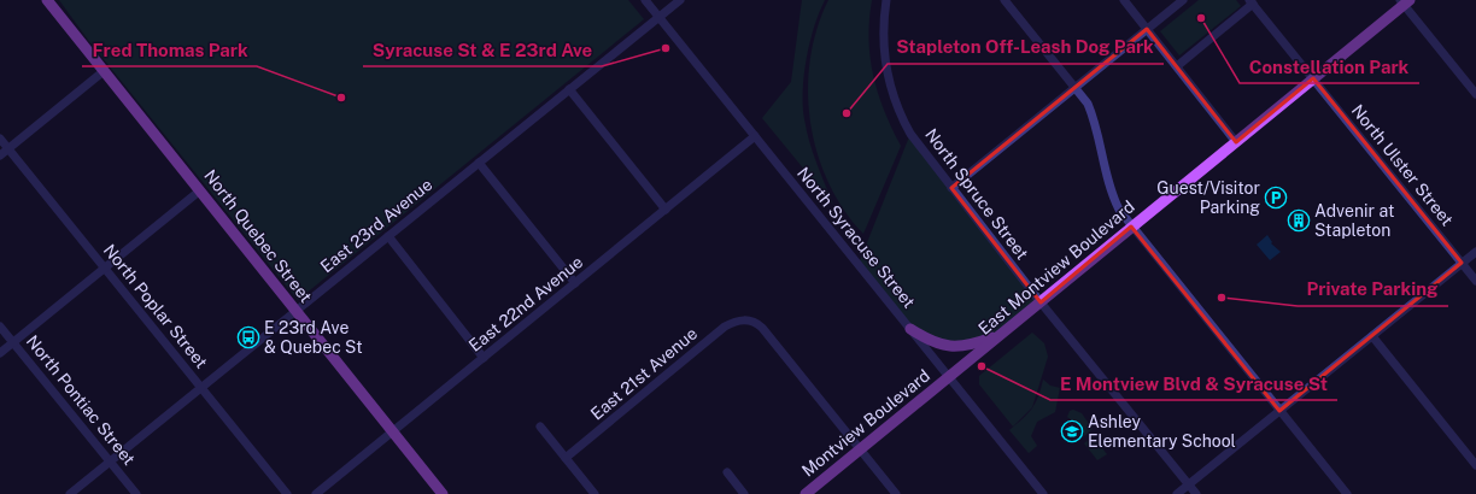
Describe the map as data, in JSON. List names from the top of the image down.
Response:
{
  "streets": {
    "main road": ["North Quebec Street", "East Montview Boulevard", "Montview Boulevard"],
    "street": [
      "North Ulster Street",
      "North Spruce Street",
      "East 23rd Avenue",
      "North Syracuse Street",
      "East 22nd Avenue",
      "North Poplar Street",
      "East 21st Avenue",
      "North Pontiac Street"
    ]
  },
  "crossings": [
    ["North Ulster Street", "East Montview Boulevard"],
    ["North Spruce Street", "East Montview Boulevard"],
    ["East 23rd Avenue", "North Quebec Street"],
    ["East 23rd Avenue", "North Syracuse Street"],
    ["East 23rd Avenue", "North Poplar Street"],
    ["East 23rd Avenue", "North Pontiac Street"],
    ["North Quebec Street", "East 22nd Avenue"],
    ["North Syracuse Street", "East Montview Boulevard"],
    ["North Syracuse Street", "East 22nd Avenue"],
    ["North Syracuse Street", "Montview Boulevard"],
    ["East Montview Boulevard", "Montview Boulevard"],
    ["East 21st Avenue", "Montview Boulevard"]
  ],
  "places": {
    "other": [
      "Constellation Park",
      "Syracuse St & E 23rd Ave",
      "Fred Thomas Park",
      "Stapleton Off-Leash Dog Park",
      "Private Parking",
      "E Montview Blvd & Syracuse St"
    ],
    "parking": ["Guest/Visitor Parking"],
    "building": ["Advenir at Stapleton"],
    "bus stop": ["E 23rd Ave & Quebec St"],
    "school or university": ["Ashley Elementary School"]
  }
}
